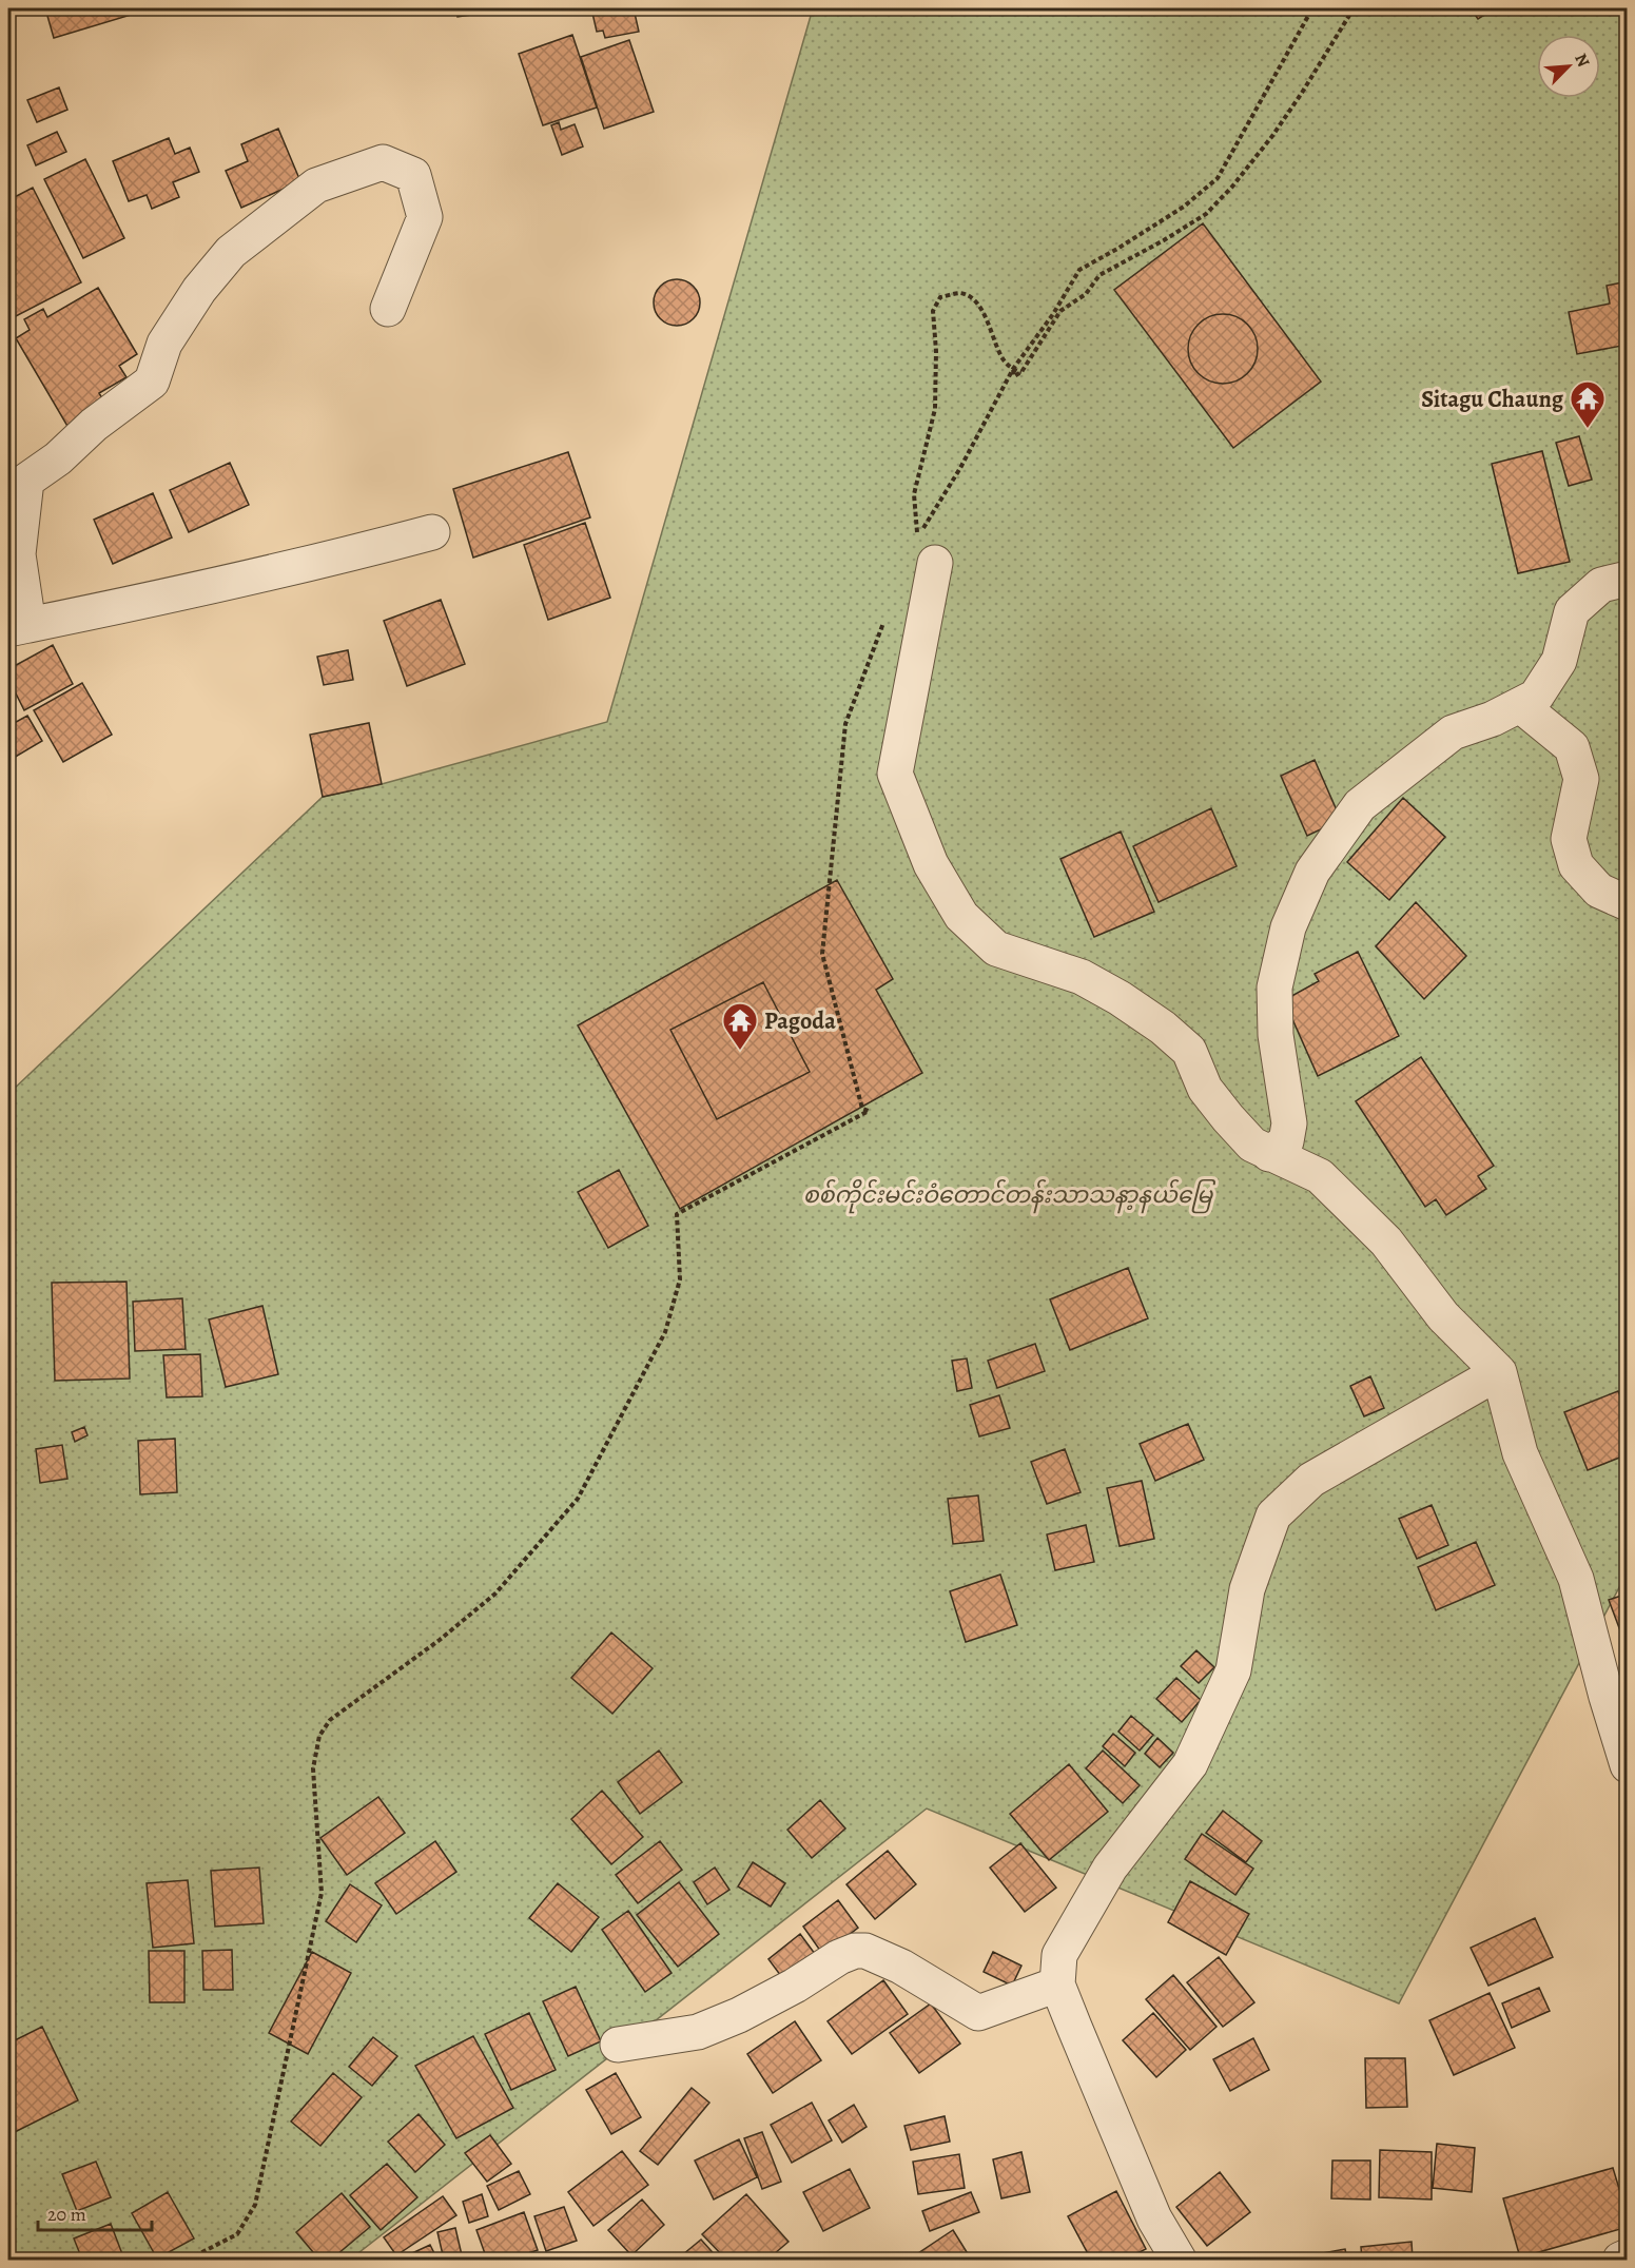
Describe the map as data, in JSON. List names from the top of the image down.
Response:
{
  "parks": ["စစ်ကိုင်းမင်းဝံတောင်တန်းသာသနာ့နယ်မြေ"],
  "places": {
    "temple": ["Sitagu Chaung", "Pagoda"]
  },
  "scale_bar": "20 m",
  "north": "top right"
}
